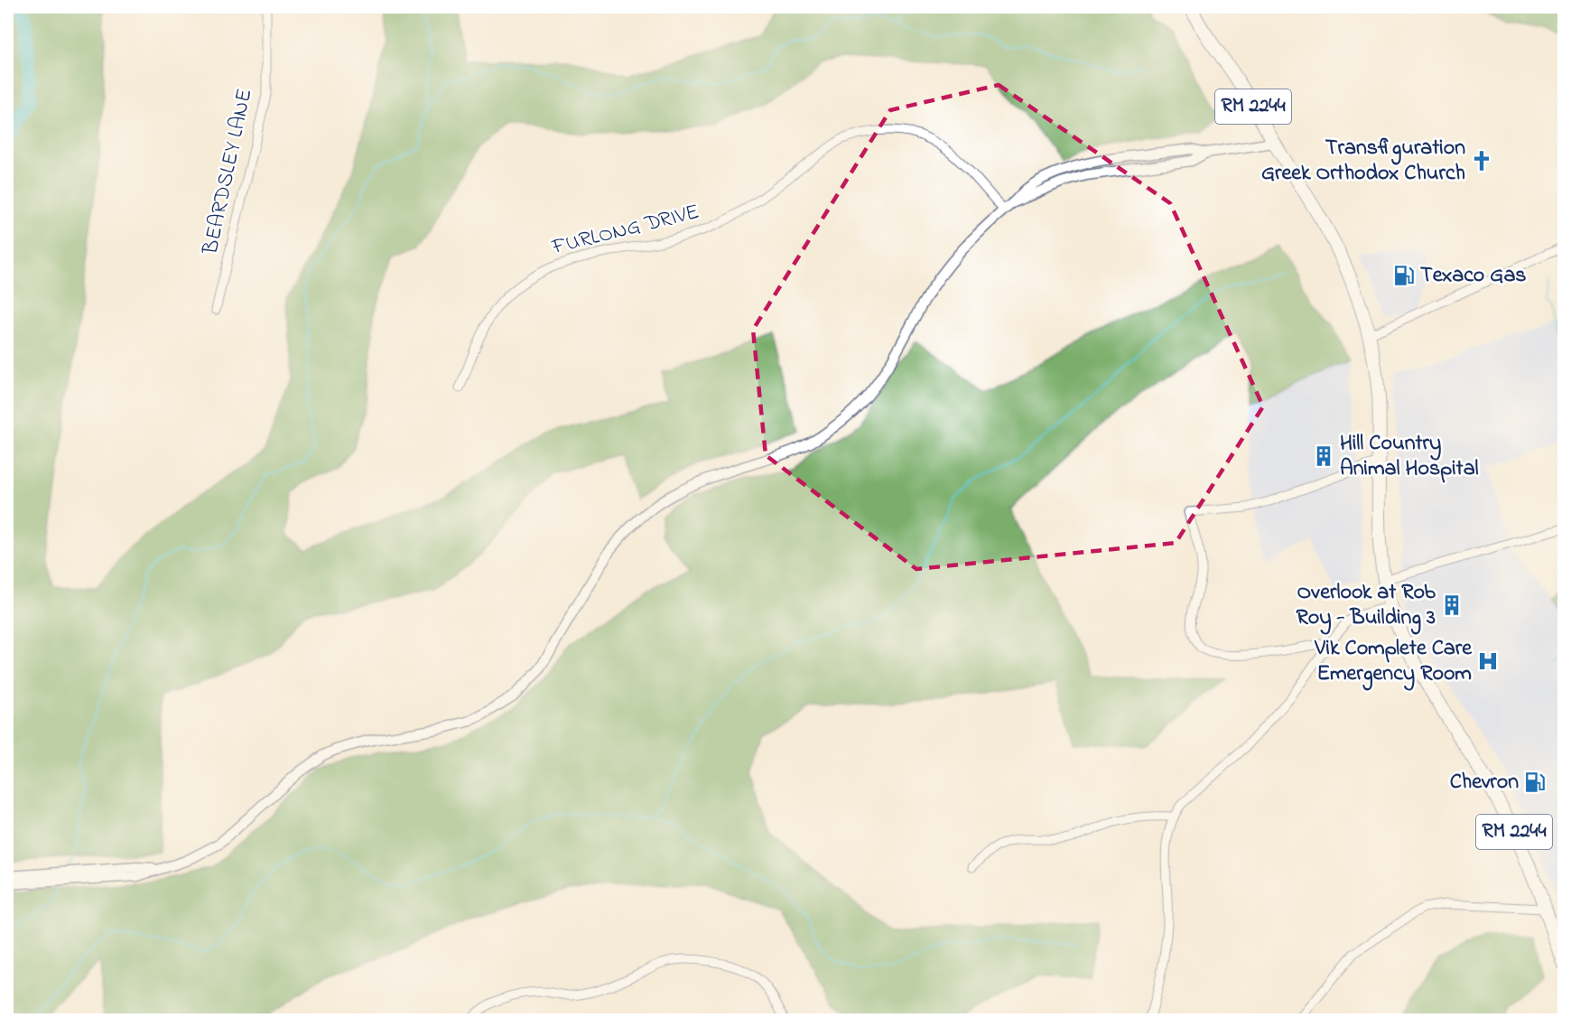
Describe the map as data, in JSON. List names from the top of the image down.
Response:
{
  "streets": {
    "main road": ["RM 2244"],
    "street": ["BEARDSLEY LANE", "FURLONG DRIVE"]
  },
  "places": {
    "church": ["Transfiguration Greek Orthodox Church"],
    "fuel station": ["Texaco Gas", "Chevron"],
    "building": ["Hill Country Animal Hospital", "Overlook at Rob Roy - Building 3"],
    "hospital": ["Vik Complete Care Emergency Room"]
  }
}
